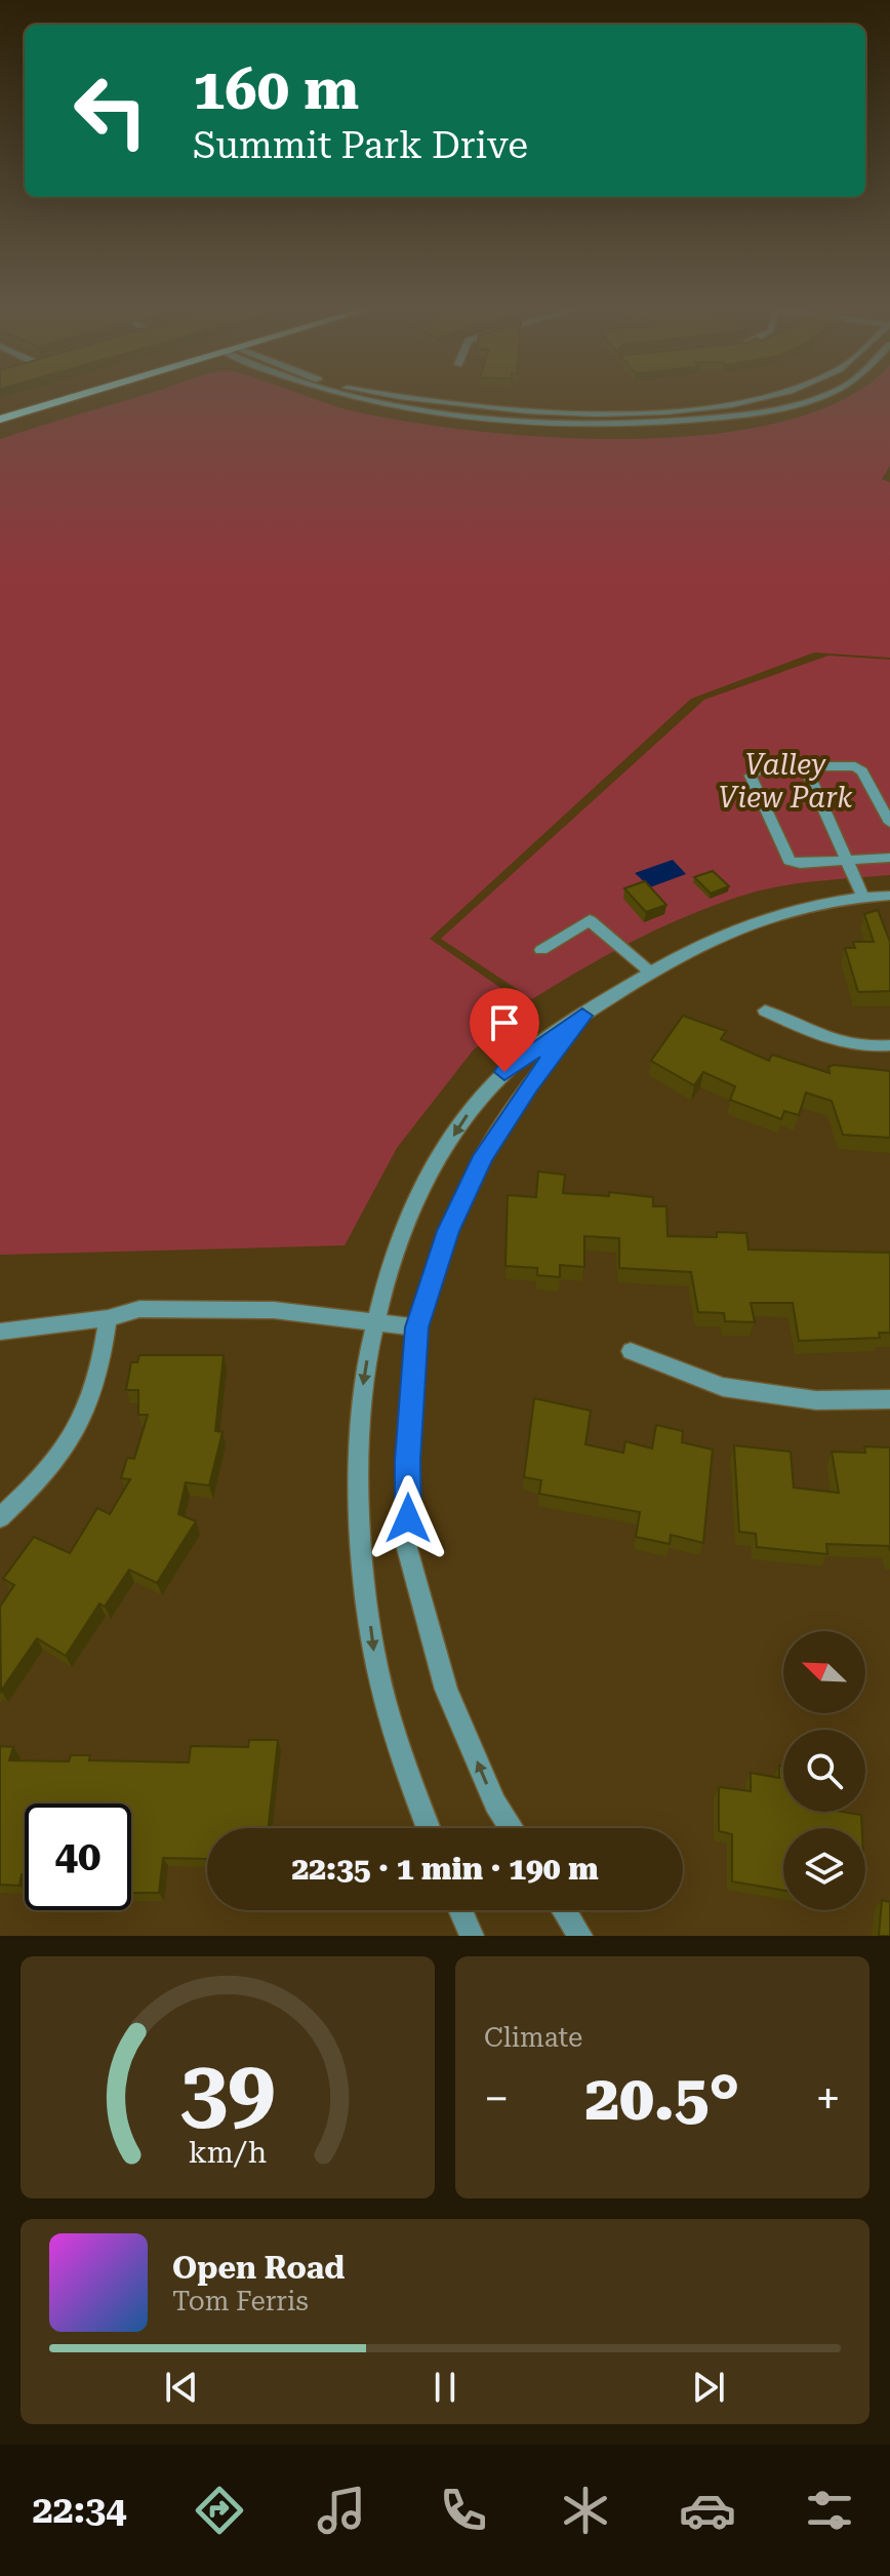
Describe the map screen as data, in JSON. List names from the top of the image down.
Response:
{
  "parks": ["Valley View Park"],
  "north": "top left",
  "page": {
    "turn": ["160 m", "Summit Park Drive"],
    "limit": "40",
    "trip": "22:35 · 1 min · 190 m",
    "tile": "Climate",
    "heat": ["−", "20.5°", "+"],
    "song": ["Open Road", "Tom Ferris"],
    "tabs": "22:34",
    "gauge": ["39", "km/h"]
  }
}
